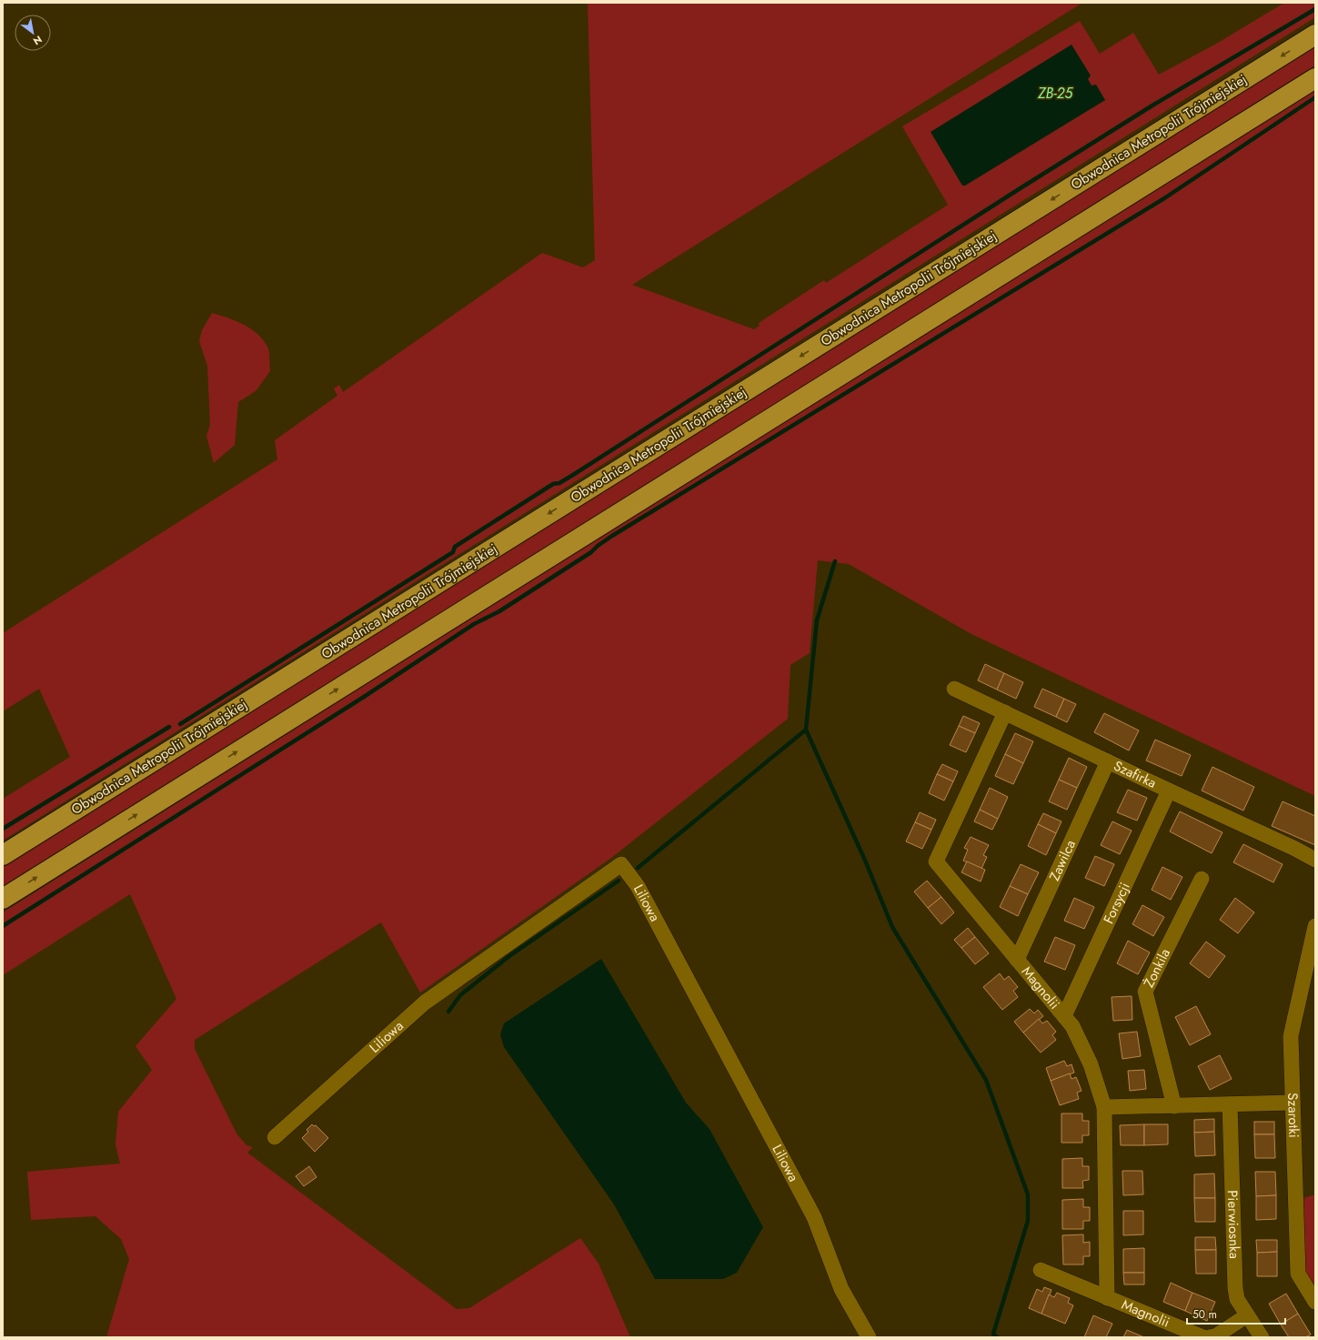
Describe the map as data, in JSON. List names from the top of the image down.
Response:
{
  "streets": {
    "highway": ["Obwodnica Metropolii Trójmiejskiej"],
    "street": [
      "Szafirka",
      "Zawilca",
      "Liliowa",
      "Forsycji",
      "Żonkila",
      "Magnolii",
      "Szarotki",
      "Pierwiosnka"
    ]
  },
  "crossings": [
    ["Szafirka", "Zawilca"],
    ["Szafirka", "Forsycji"],
    ["Szafirka", "Magnolii"],
    ["Zawilca", "Magnolii"],
    ["Forsycji", "Magnolii"]
  ],
  "water": ["ZB-25"],
  "scale_bar": "50 m",
  "north": "bottom right"
}
